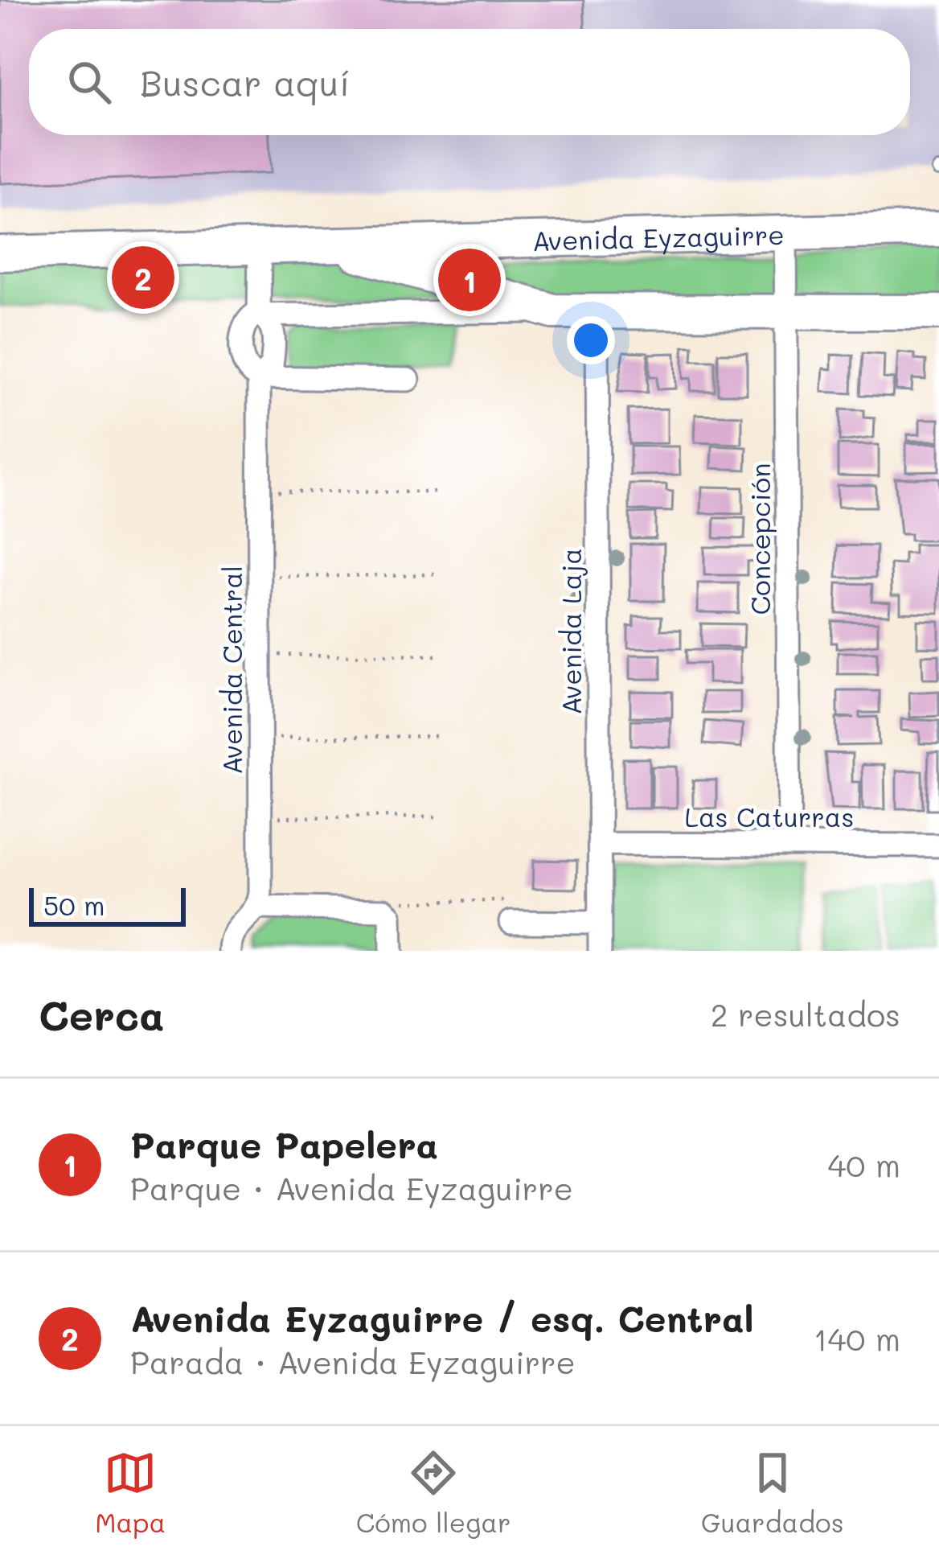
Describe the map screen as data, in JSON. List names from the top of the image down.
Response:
{
  "streets": {
    "main road": ["Avenida Eyzaguirre"],
    "street": [
      "Concepción",
      "Avenida Laja",
      "Avenida Central",
      "Las Caturras"
    ]
  },
  "crossings": [
    ["Avenida Eyzaguirre", "Concepción"],
    ["Avenida Eyzaguirre", "Avenida Laja"],
    ["Avenida Eyzaguirre", "Avenida Central"],
    ["Concepción", "Las Caturras"],
    ["Avenida Laja", "Las Caturras"]
  ],
  "scale_bar": "50 m",
  "page": {
    "search": "Buscar aquí",
    "pins": ["2", "1"],
    "scale": "50 m",
    "heading": ["Cerca", "2 resultados"],
    "list": [
      {
        "mark": "1",
        "name": "Parque Papelera",
        "note": "Parque · Avenida Eyzaguirre",
        "value": "40 m"
      },
      {
        "mark": "2",
        "name": "Avenida Eyzaguirre / esq. Central",
        "note": "Parada · Avenida Eyzaguirre",
        "value": "140 m"
      }
    ],
    "nav": ["Mapa", "Cómo llegar", "Guardados"]
  }
}
